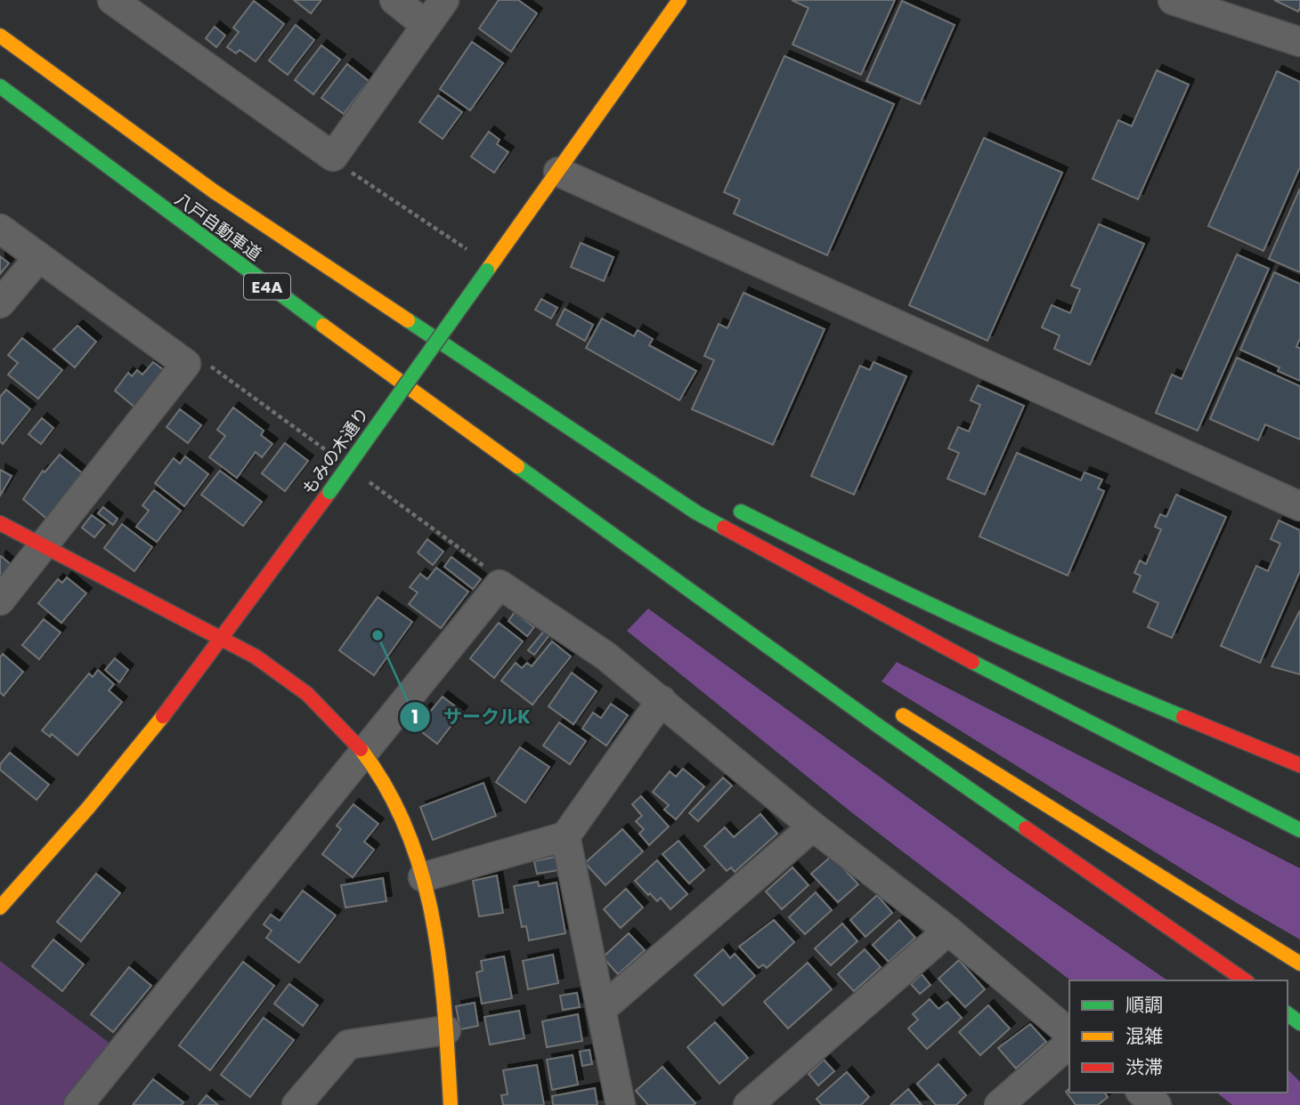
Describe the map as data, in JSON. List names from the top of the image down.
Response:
{
  "streets": {
    "main road": ["八戸自動車道", "E4A", "もみの木通り"]
  },
  "places": ["サークルK"],
  "legend": ["順調", "混雑", "渋滞"]
}
